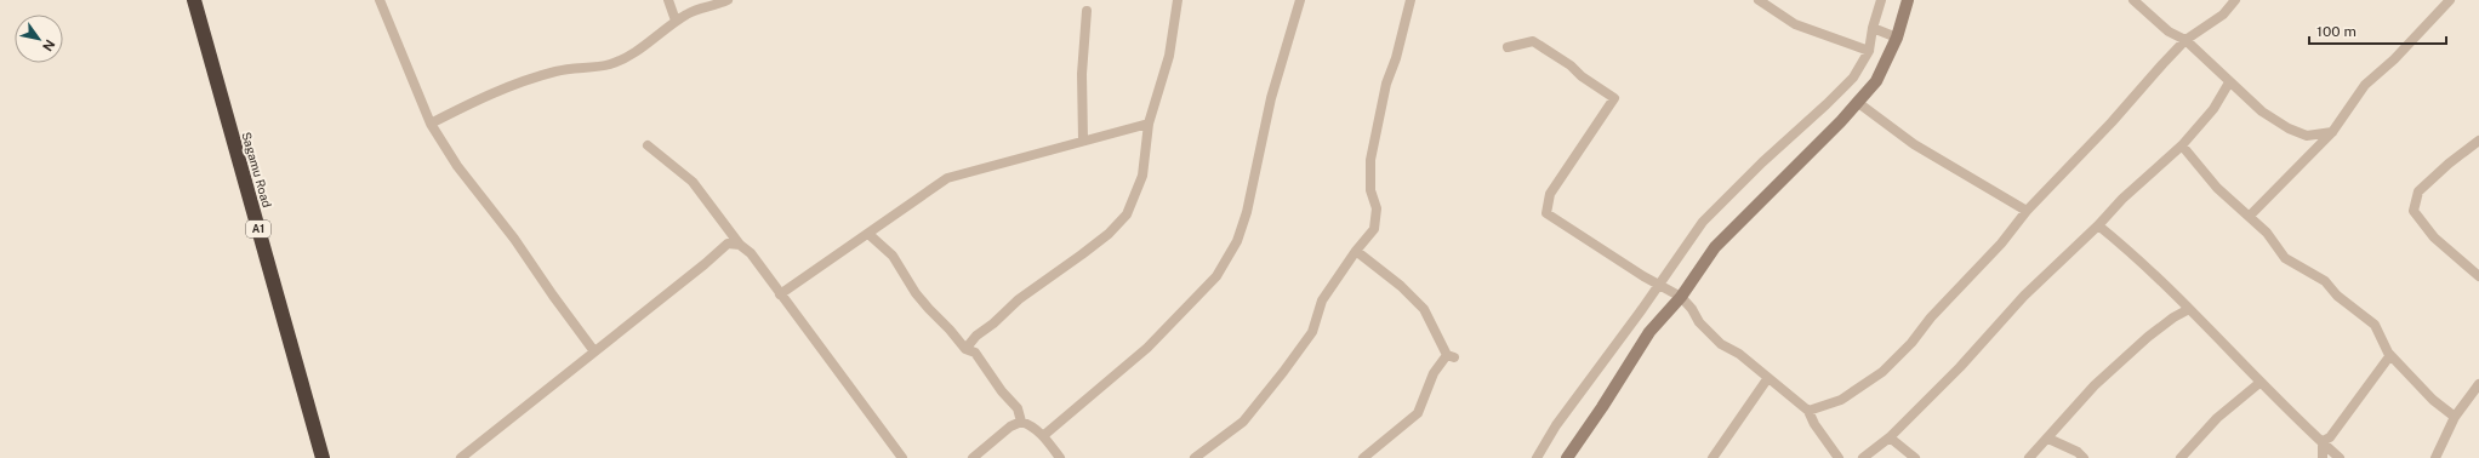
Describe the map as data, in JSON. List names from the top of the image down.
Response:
{
  "streets": {
    "highway": ["Sagamu Road", "A1"]
  },
  "scale_bar": "100 m",
  "north": "bottom right"
}
